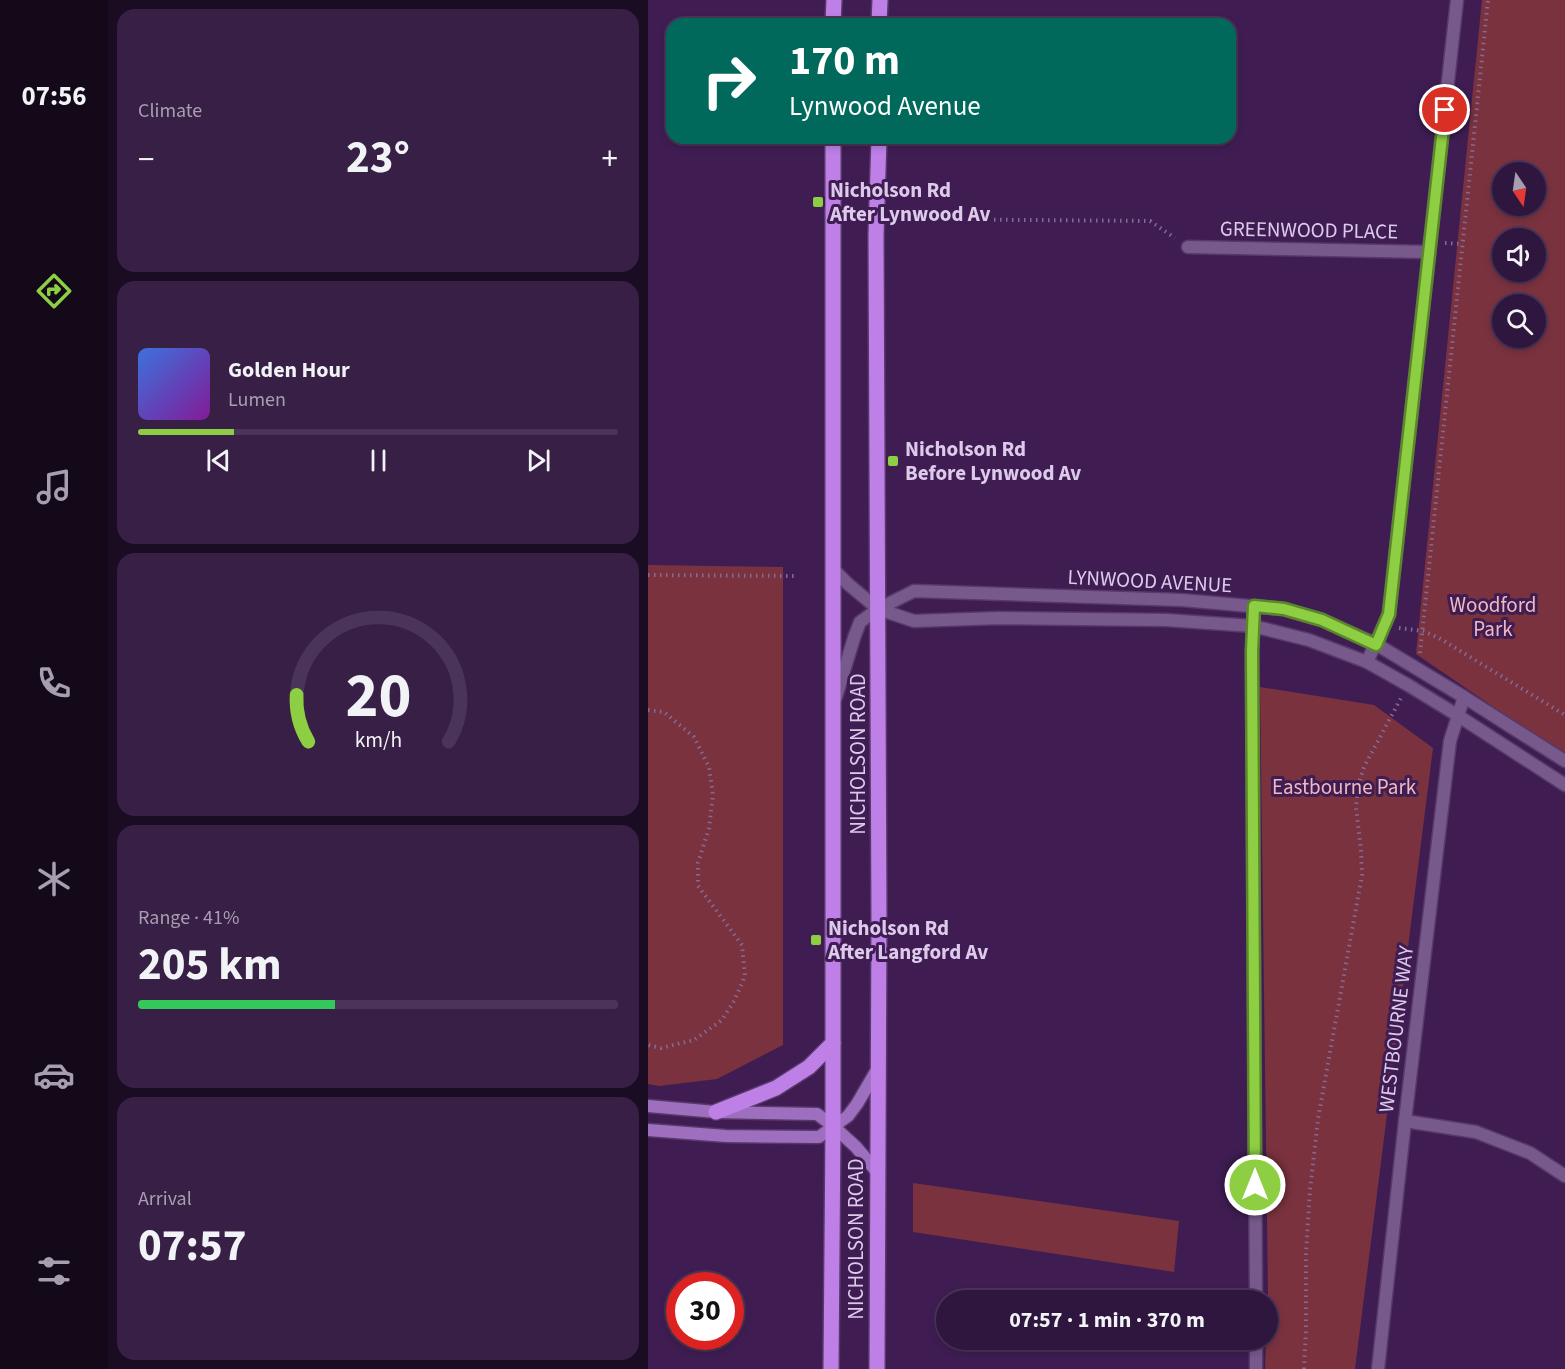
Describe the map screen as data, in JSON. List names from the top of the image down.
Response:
{
  "streets": {
    "main road": ["NICHOLSON ROAD"],
    "street": ["GREENWOOD PLACE", "LYNWOOD AVENUE", "WESTBOURNE WAY"]
  },
  "crossings": [
    ["LYNWOOD AVENUE", "NICHOLSON ROAD"],
    ["LYNWOOD AVENUE", "WESTBOURNE WAY"]
  ],
  "parks": ["Woodford Park", "Eastbourne Park"],
  "places": {
    "transit": ["Nicholson Rd After Lynwood Av", "Nicholson Rd Before Lynwood Av", "Nicholson Rd After Langford Av"]
  },
  "north": "bottom",
  "page": {
    "tabs": "07:56",
    "tile": [
      "Climate",
      ["Range · 41%", "205 km"],
      ["Arrival", "07:57"]
    ],
    "turn": ["170 m", "Lynwood Avenue"],
    "heat": ["−", "23°", "+"],
    "song": ["Golden Hour", "Lumen"],
    "limit": "30",
    "trip": "07:57 · 1 min · 370 m",
    "gauge": ["20", "km/h"]
  }
}
